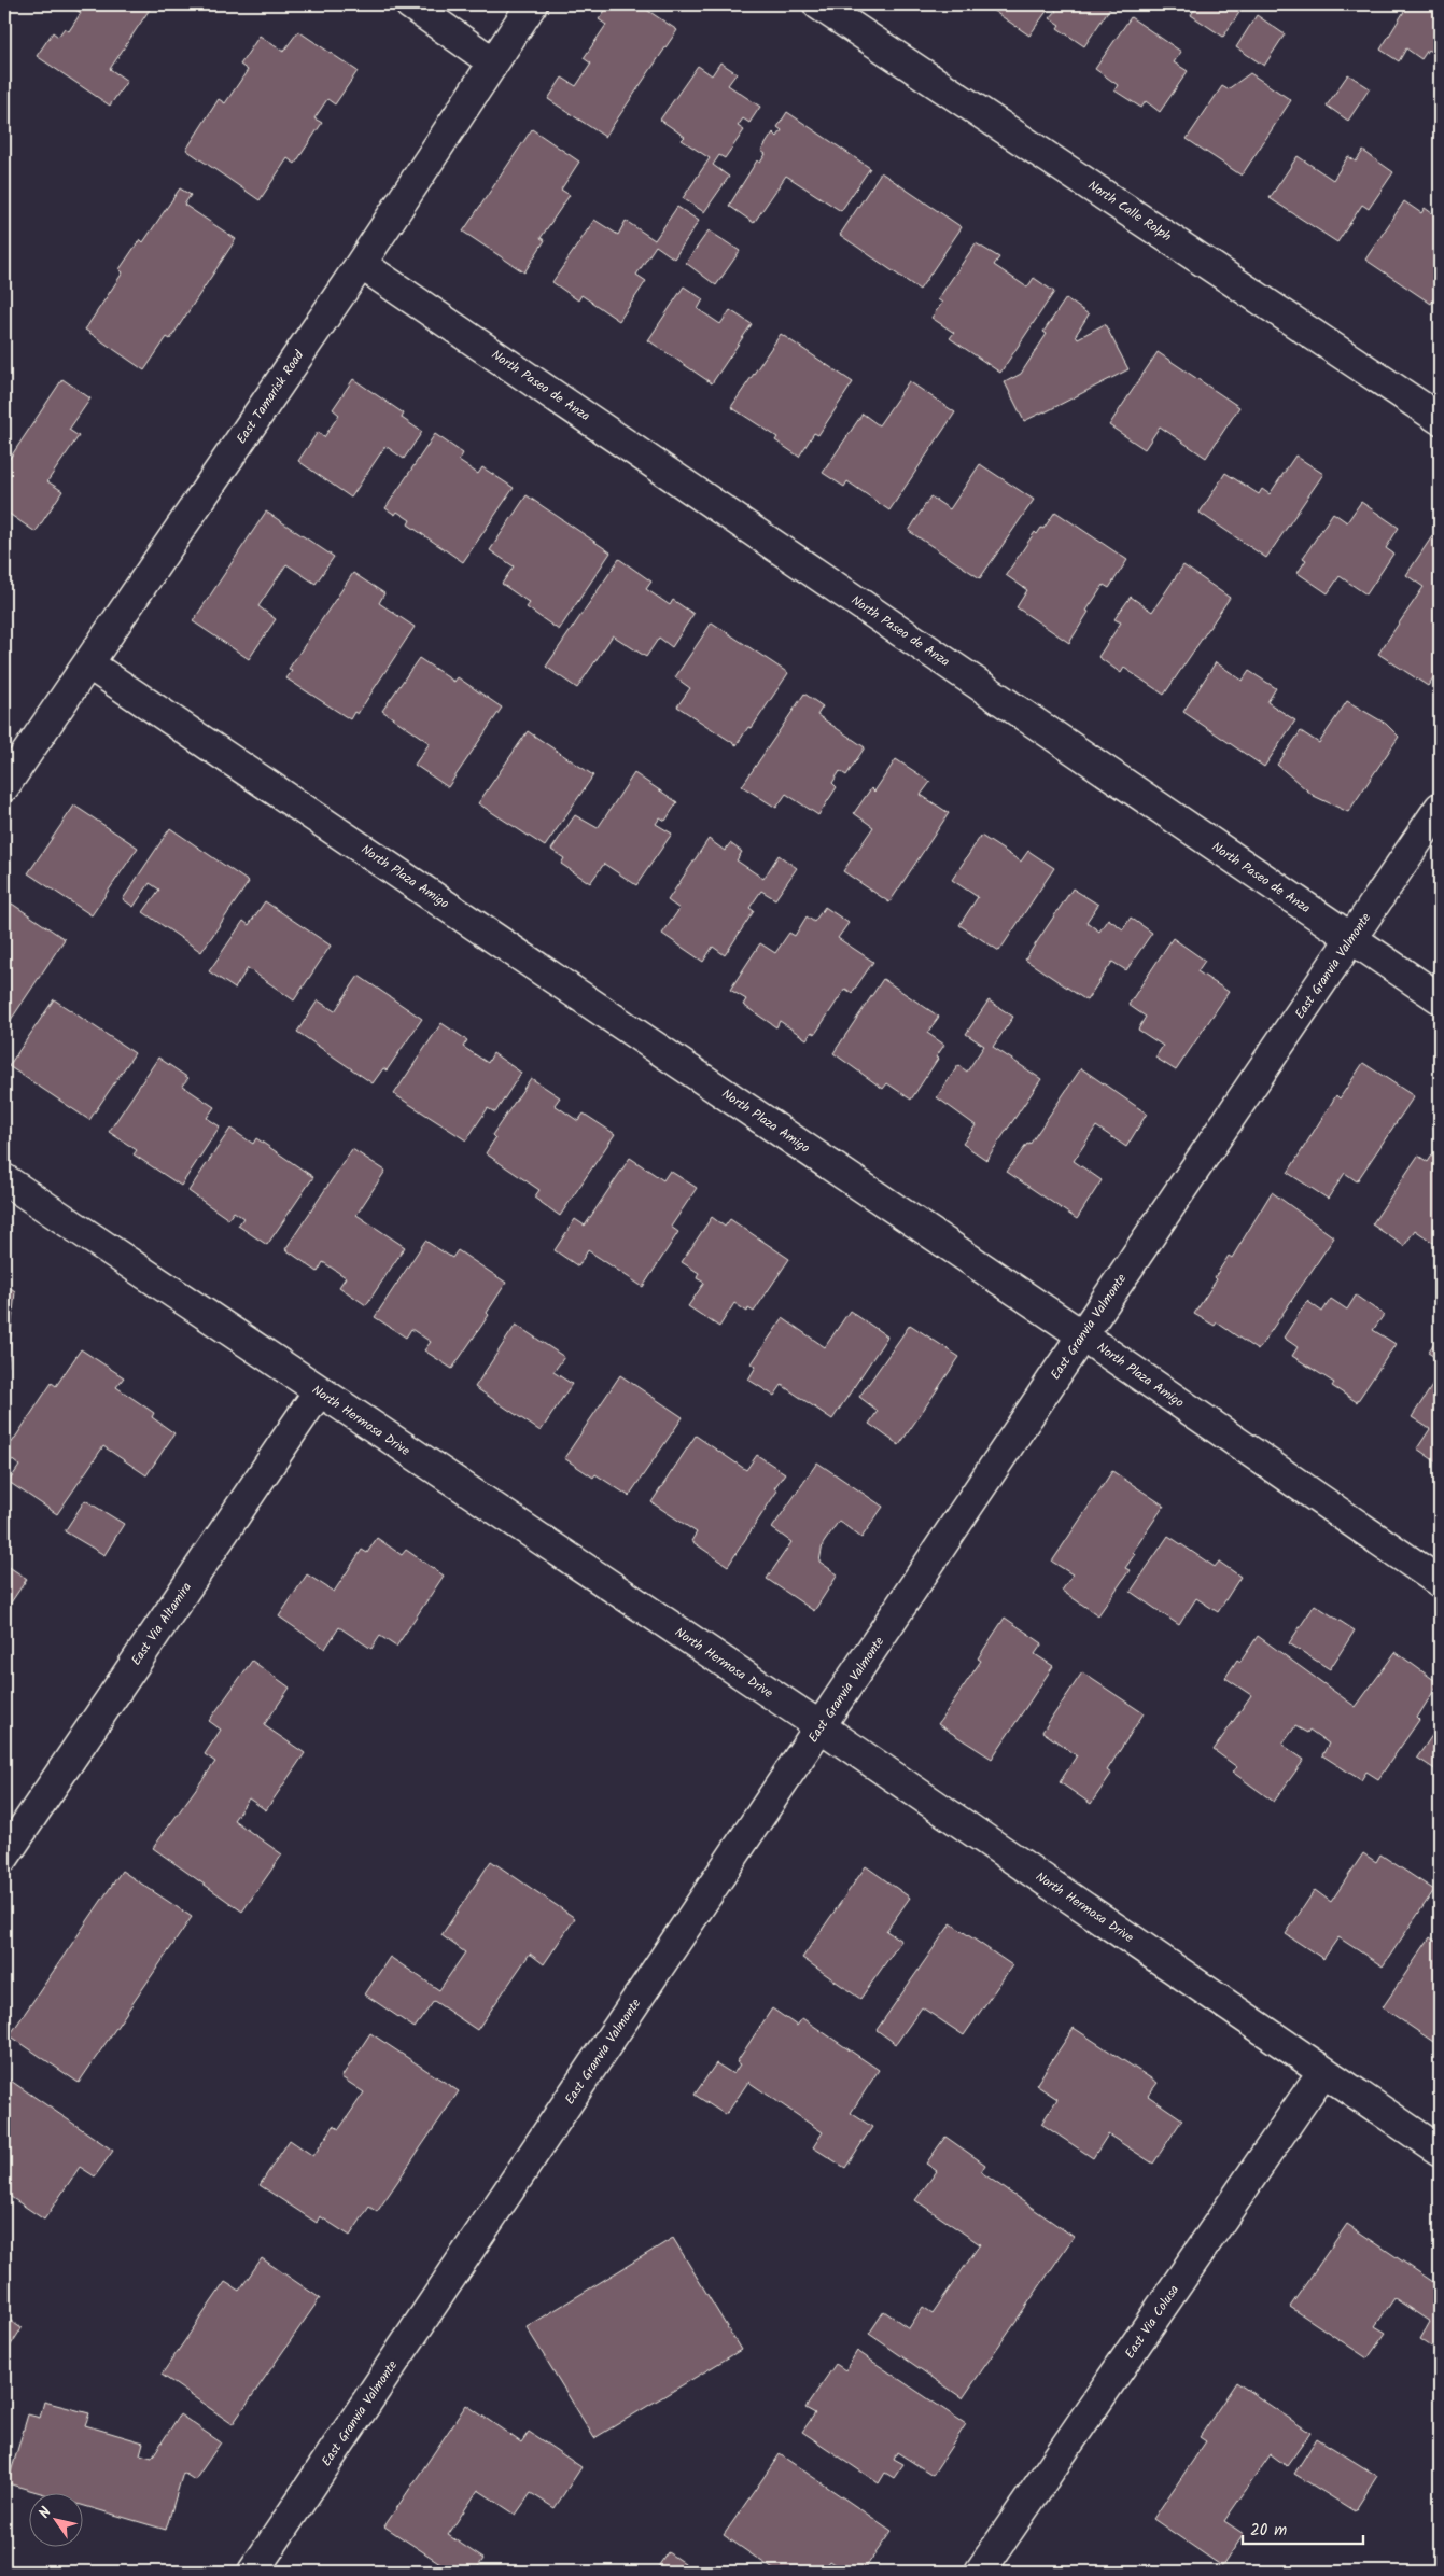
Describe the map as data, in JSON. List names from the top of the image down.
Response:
{
  "streets": {
    "street": [
      "North Calle Rolph",
      "North Paseo de Anza",
      "East Tamarisk Road",
      "North Plaza Amigo",
      "East Granvia Valmonte",
      "North Hermosa Drive",
      "East Via Altamira",
      "East Via Colusa"
    ]
  },
  "crossings": [
    ["North Paseo de Anza", "East Tamarisk Road"],
    ["North Paseo de Anza", "East Granvia Valmonte"],
    ["East Tamarisk Road", "North Plaza Amigo"],
    ["North Plaza Amigo", "East Granvia Valmonte"],
    ["East Granvia Valmonte", "North Hermosa Drive"],
    ["North Hermosa Drive", "East Via Altamira"],
    ["North Hermosa Drive", "East Via Colusa"]
  ],
  "scale_bar": "20 m",
  "north": "top left"
}
